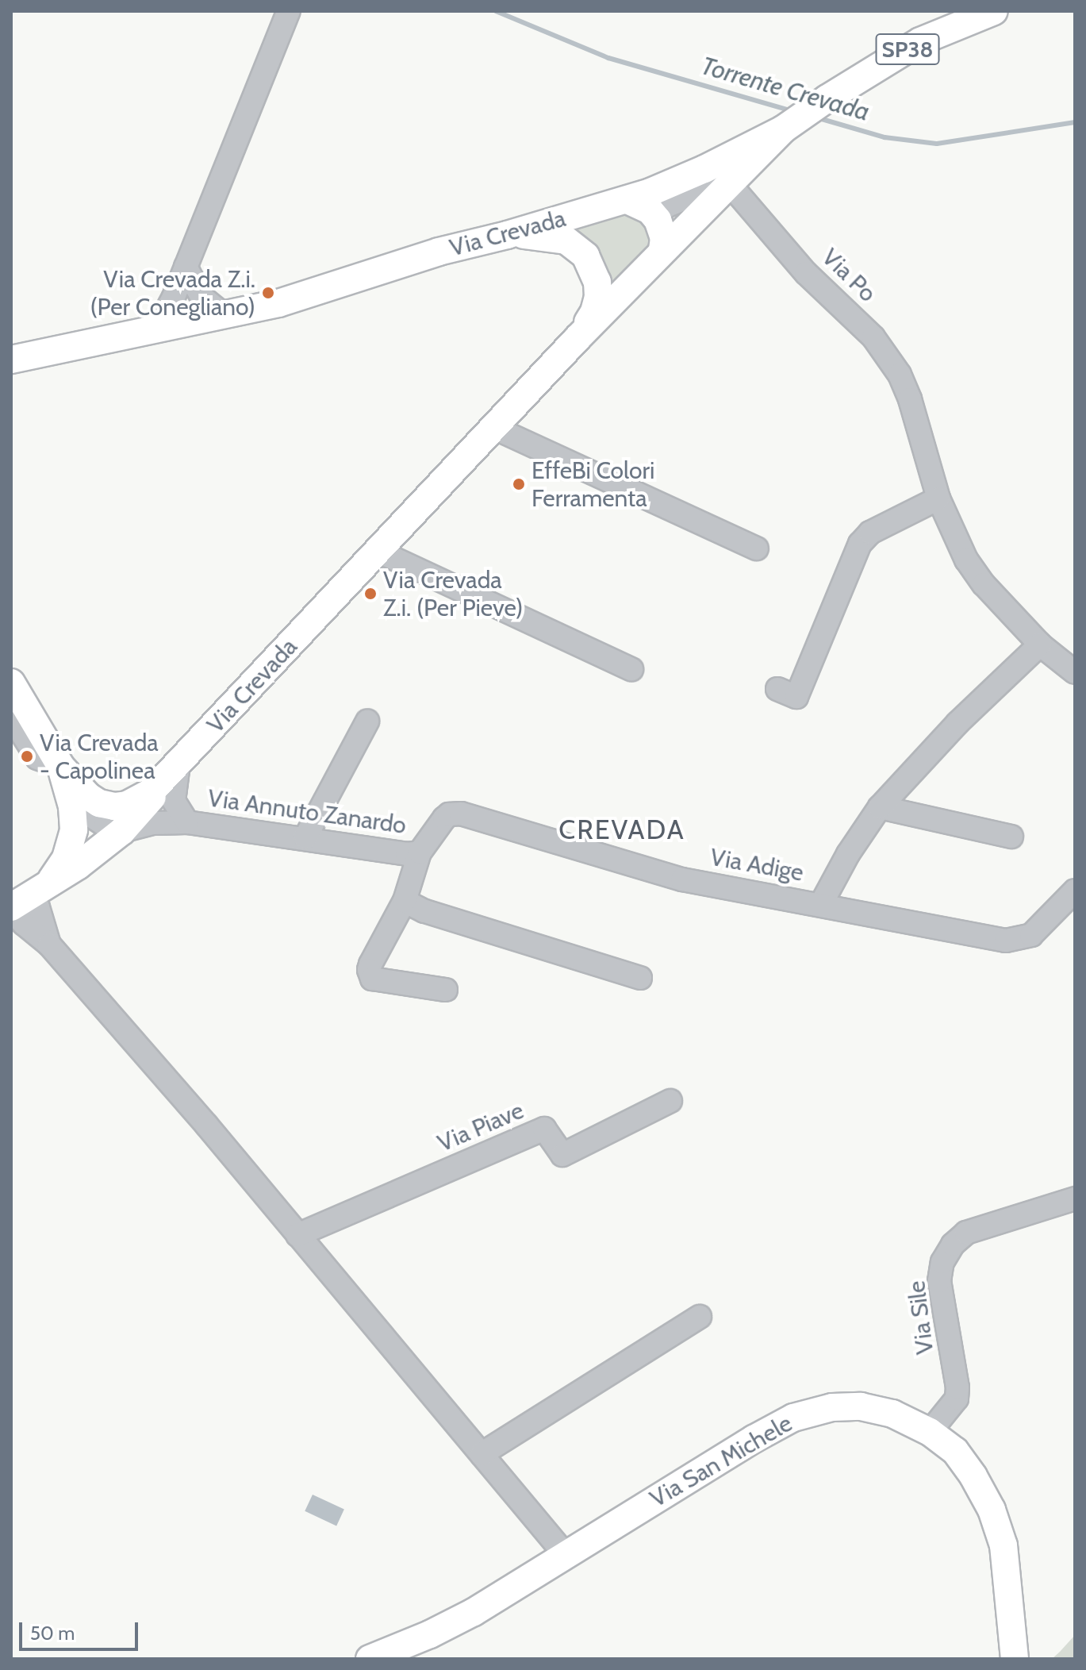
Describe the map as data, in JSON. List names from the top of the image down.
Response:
{
  "streets": {
    "main road": ["SP38", "Via Crevada", "Via San Michele"],
    "street": [
      "Via Po",
      "Via Annuto Zanardo",
      "Via Adige",
      "Via Piave",
      "Via Sile"
    ]
  },
  "crossings": [
    ["Via Crevada", "Via Po"],
    ["Via Crevada", "Via Annuto Zanardo"],
    ["Via Po", "Via Adige"],
    ["Via Annuto Zanardo", "Via Adige"],
    ["Via Sile", "Via San Michele"]
  ],
  "districts": ["CREVADA"],
  "water": ["Torrente Crevada"],
  "places": [
    "Via Crevada Z.i. (Per Conegliano)",
    "EffeBi Colori Ferramenta",
    "Via Crevada Z.i. (Per Pieve)",
    "Via Crevada - Capolinea"
  ],
  "scale_bar": "50 m"
}
